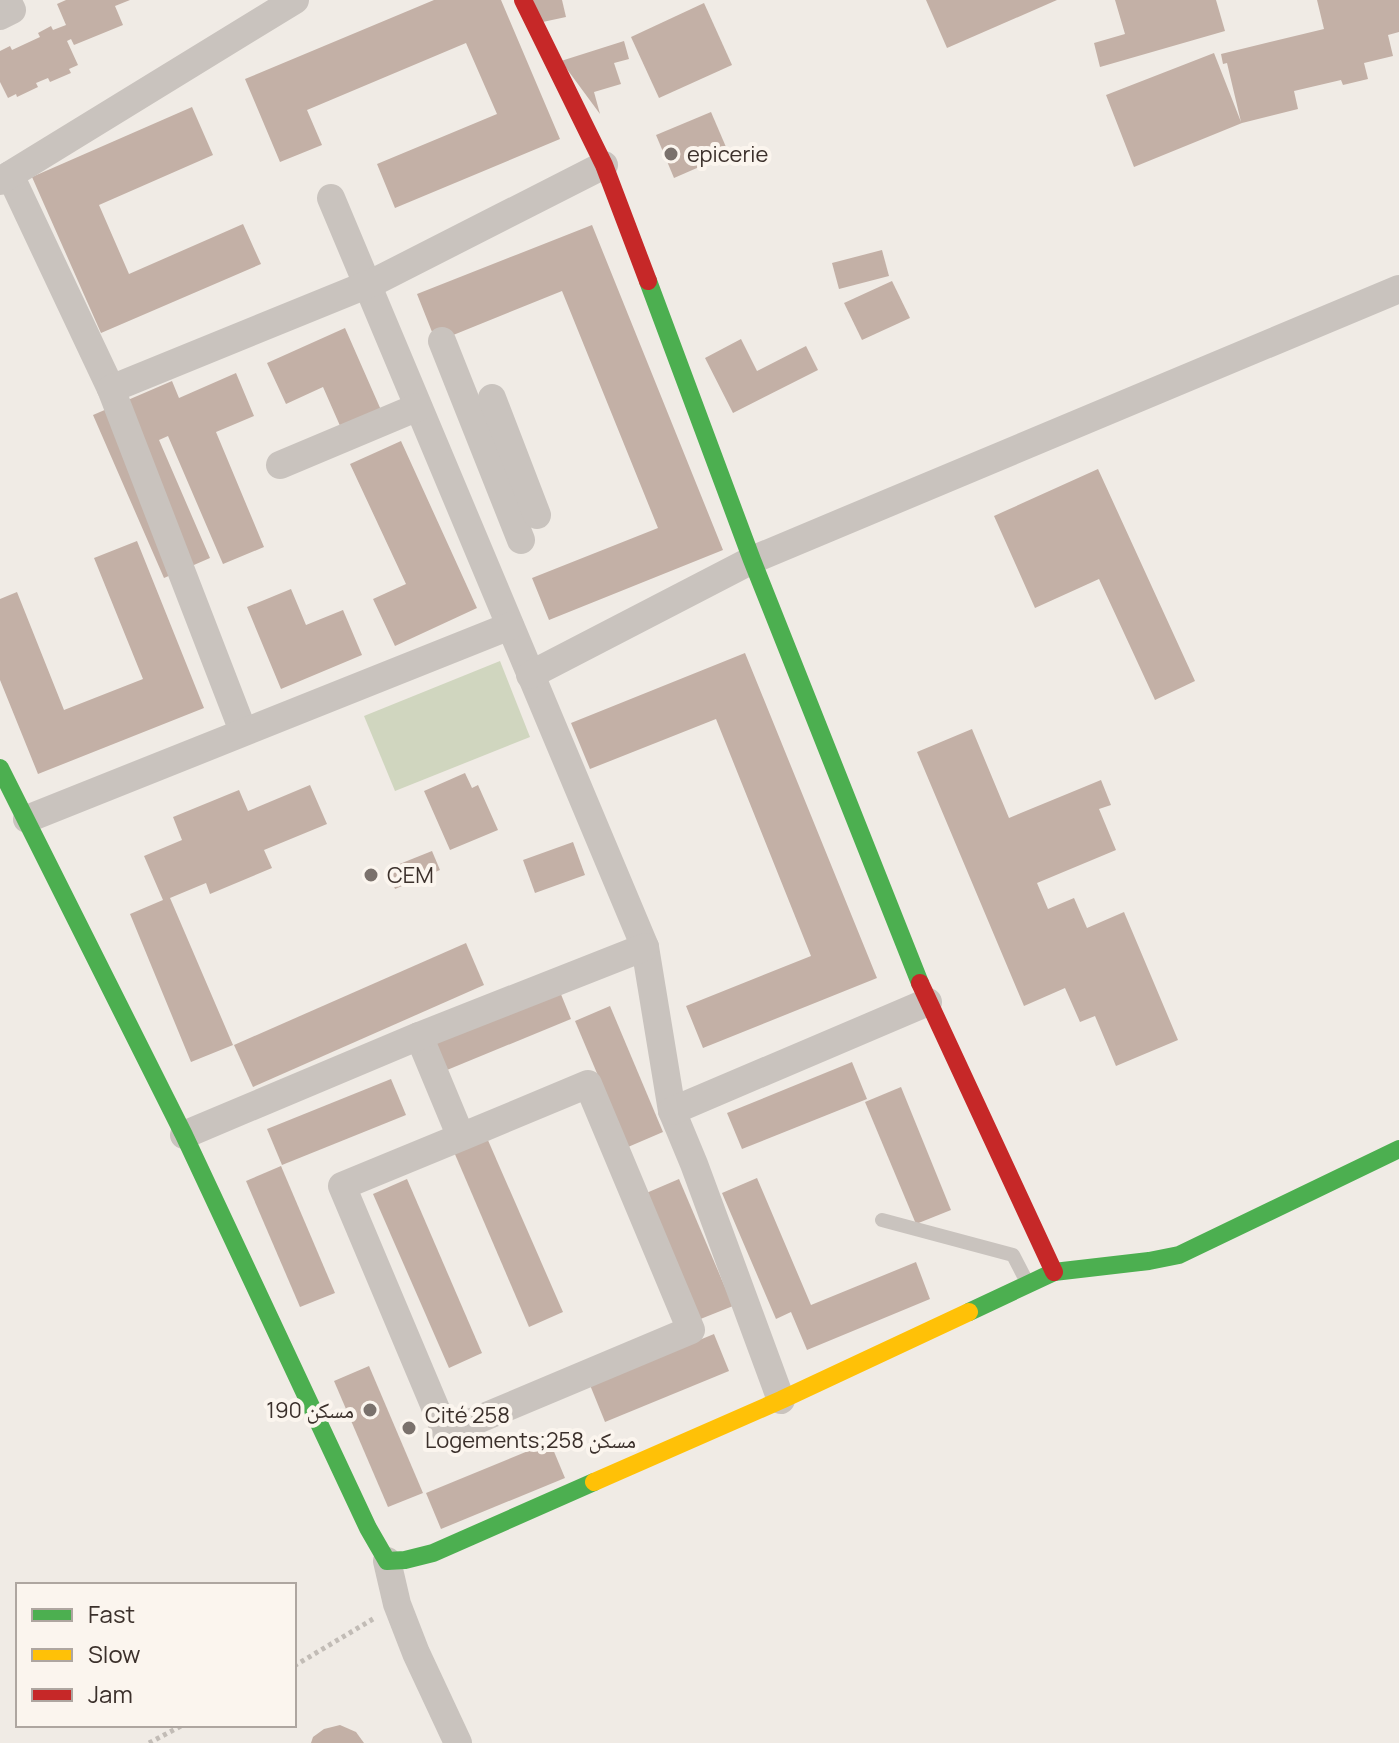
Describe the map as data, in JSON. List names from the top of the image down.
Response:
{
  "places": [
    "epicerie",
    "CEM",
    "190 مسكن",
    "Cité 258 Logements;258 مسكن"
  ],
  "legend": ["Fast", "Slow", "Jam"]
}
